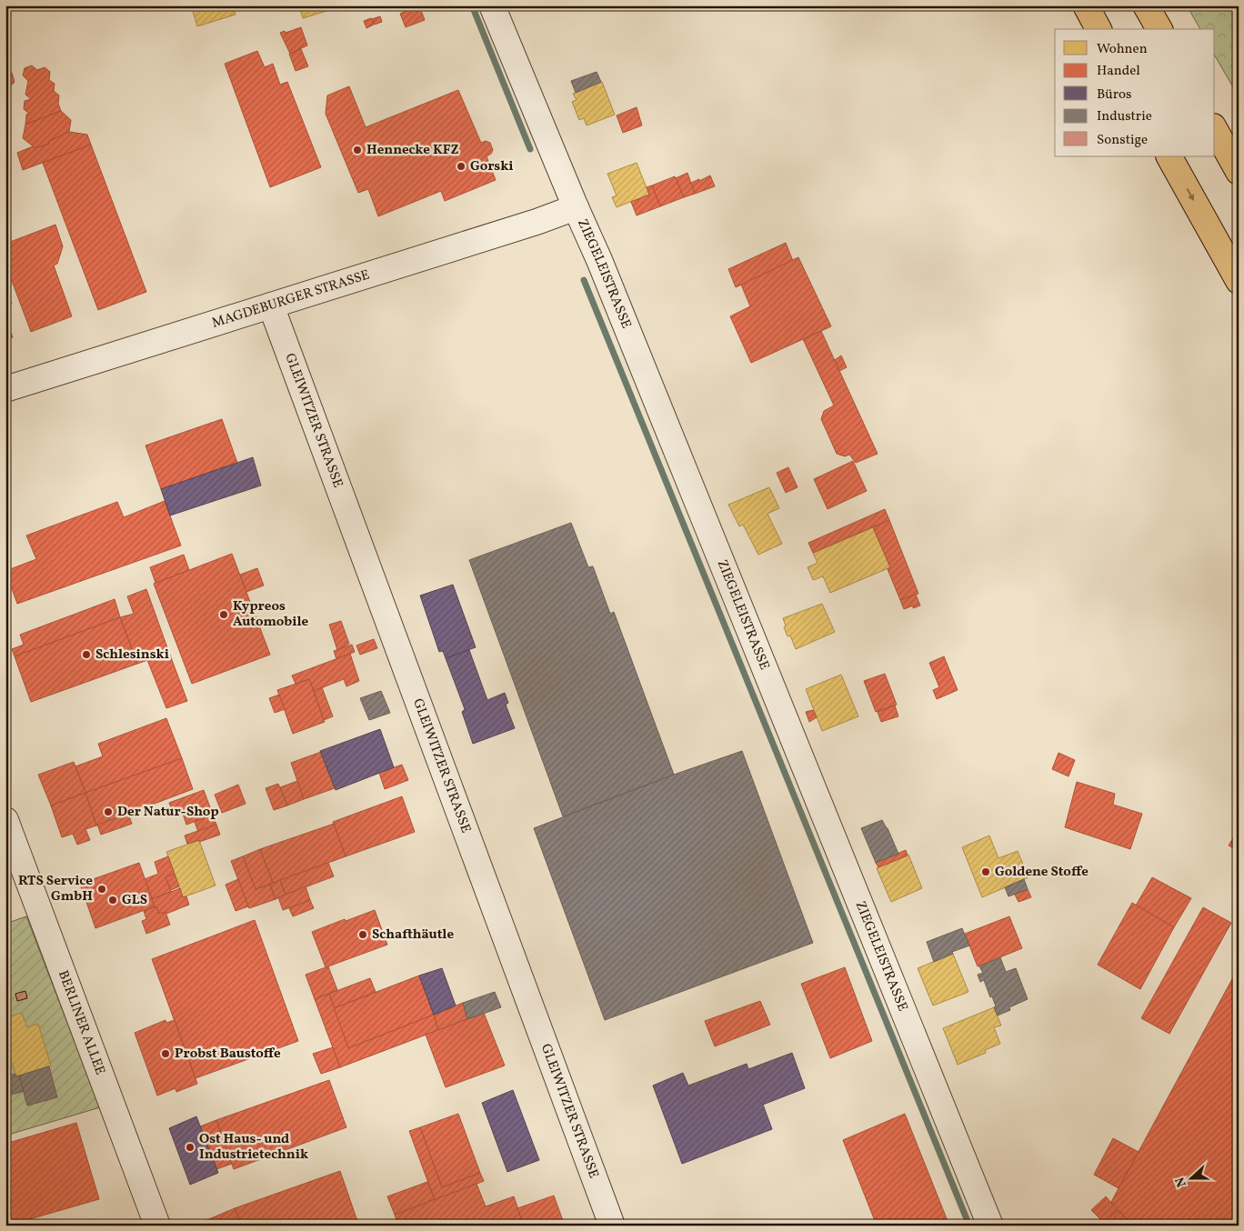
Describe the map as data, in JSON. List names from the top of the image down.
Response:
{
  "streets": {
    "street": [
      "ZIEGELEISTRASSE",
      "MAGDEBURGER STRASSE",
      "GLEIWITZER STRASSE",
      "BERLINER ALLEE"
    ]
  },
  "crossings": [
    ["ZIEGELEISTRASSE", "MAGDEBURGER STRASSE"],
    ["MAGDEBURGER STRASSE", "GLEIWITZER STRASSE"]
  ],
  "places": [
    "Hennecke KFZ",
    "Gorski",
    "Kypreos Automobile",
    "Schlesinski",
    "Der Natur-Shop",
    "Goldene Stoffe",
    "RTS Service GmbH",
    "GLS",
    "Schafthäutle",
    "Probst Baustoffe",
    "Ost Haus- und Industrietechnik"
  ],
  "legend": [
    "Wohnen",
    "Handel",
    "Büros",
    "Industrie",
    "Sonstige"
  ],
  "north": "left"
}
